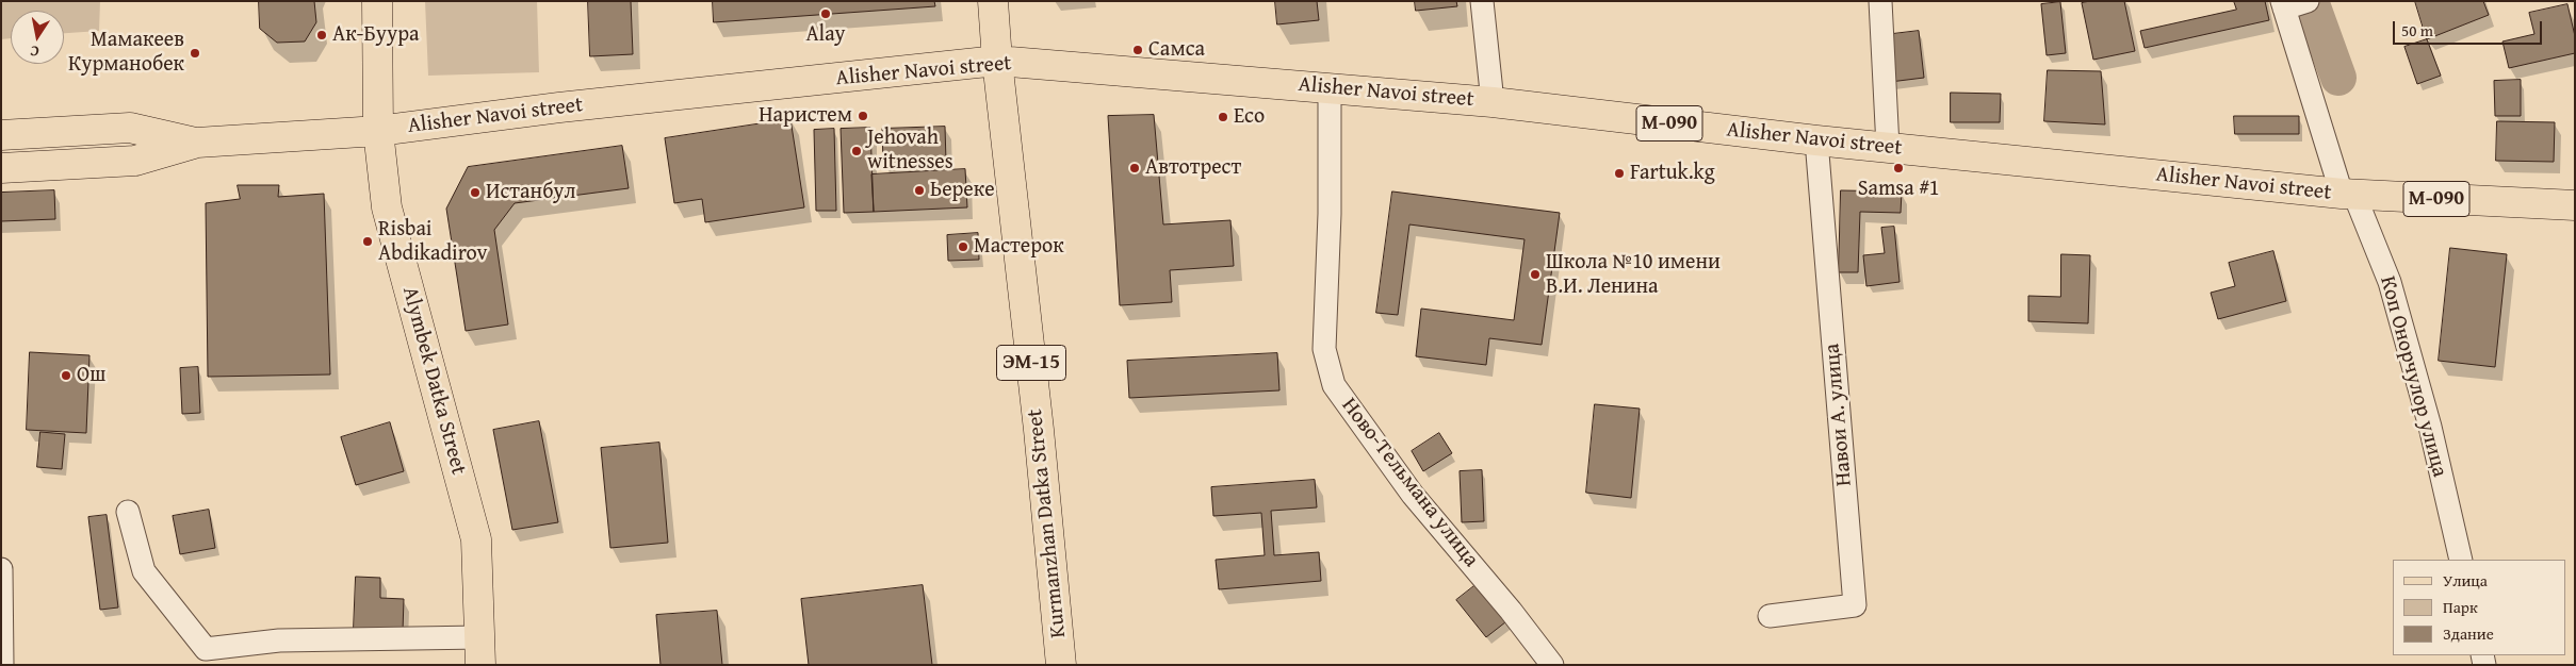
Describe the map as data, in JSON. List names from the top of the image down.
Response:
{
  "streets": {
    "main road": [
      "Alisher Navoi street",
      "М-090",
      "ЭМ-15",
      "Alymbek Datka Street",
      "Kurmanzhan Datka Street"
    ],
    "street": ["Коп Онорчулор улица", "Навои А. улица", "Ново-Тельмана улица"]
  },
  "crossings": [
    ["Alisher Navoi street", "Коп Онорчулор улица"],
    ["Alisher Navoi street", "Alymbek Datka Street"],
    ["Alisher Navoi street", "Навои А. улица"],
    ["Alisher Navoi street", "Ново-Тельмана улица"],
    ["Alisher Navoi street", "Kurmanzhan Datka Street"]
  ],
  "places": [
    "Alay",
    "Ак-Буура",
    "Самса",
    "Мамакеев Курманобек",
    "Наристем",
    "Есо",
    "Jehovah witnesses",
    "Автотрест",
    "Samsa #1",
    "Fartuk.kg",
    "Ьереке",
    "Истанбул",
    "Risbai Abdikadirov",
    "Мастерок",
    "Школа №10 имени В.И. Ленина",
    "Ош"
  ],
  "legend": ["Улица", "Парк", "Здание"],
  "scale_bar": "50 m",
  "north": "bottom"
}
